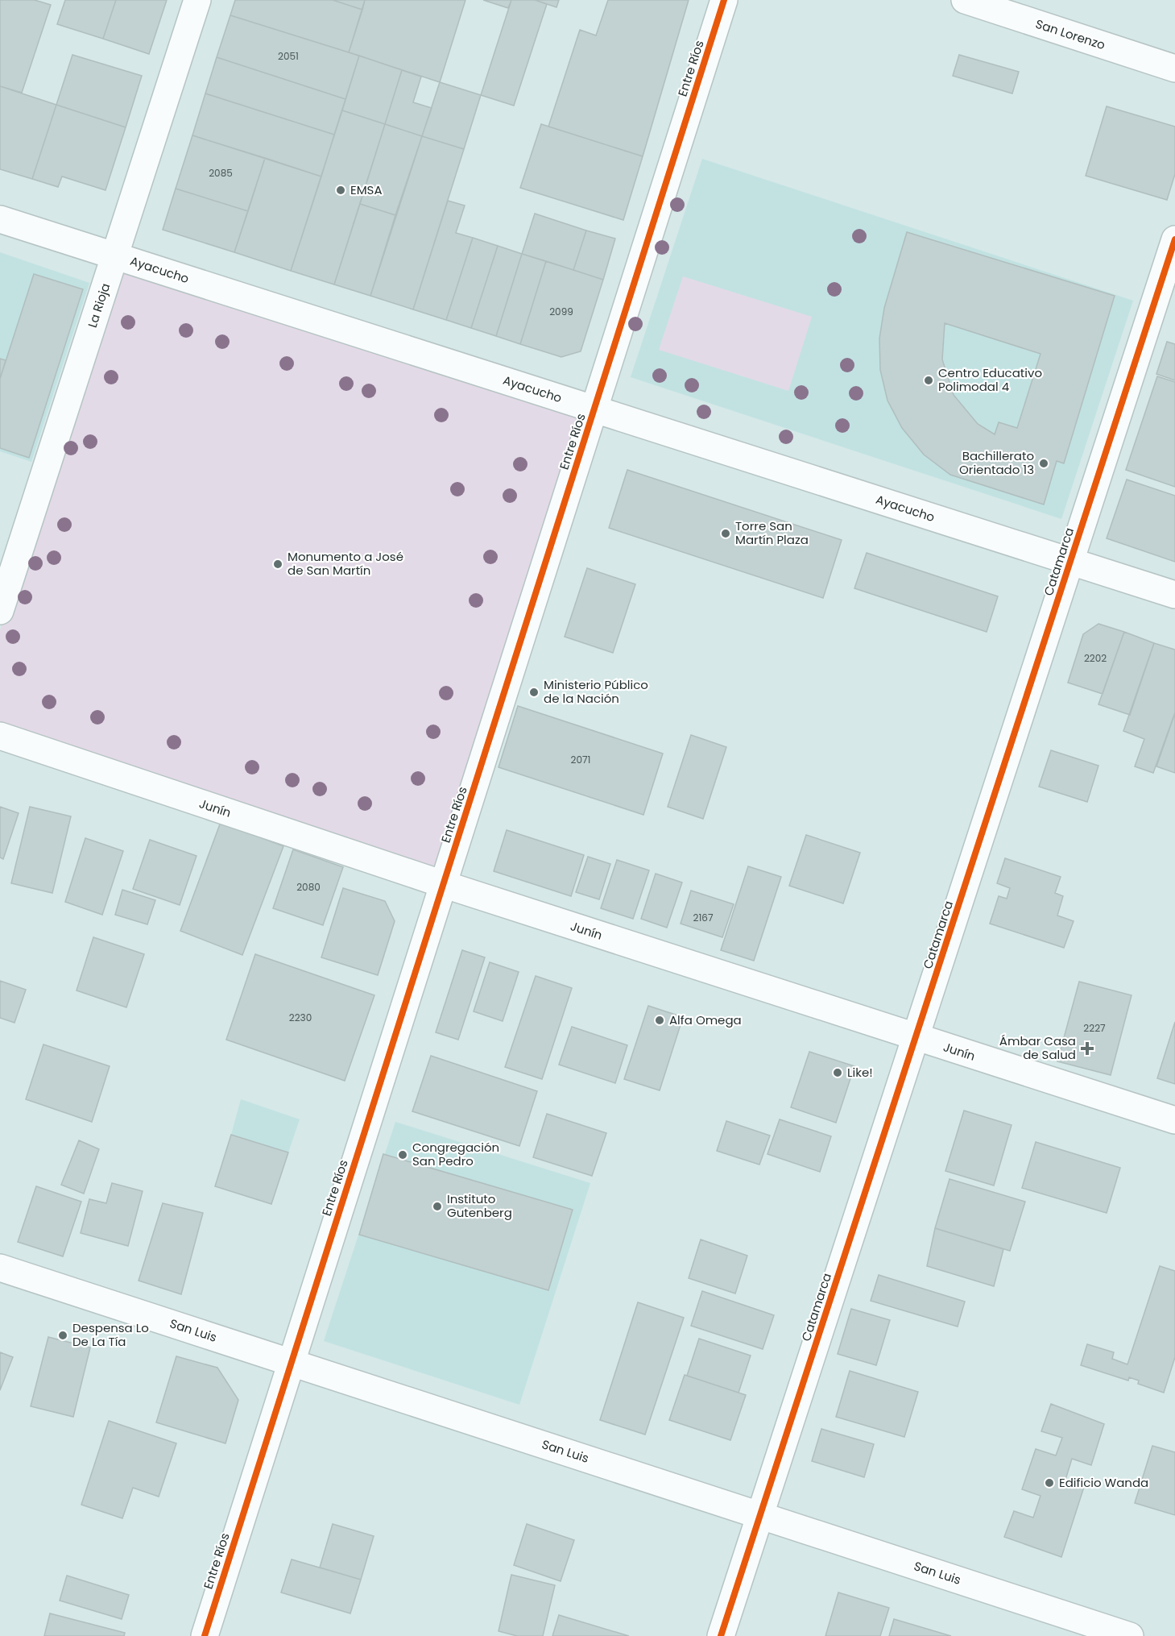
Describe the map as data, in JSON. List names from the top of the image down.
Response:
{
  "streets": {
    "street": [
      "San Lorenzo",
      "Entre Ríos",
      "Ayacucho",
      "La Rioja",
      "Catamarca",
      "Junín",
      "San Luis"
    ]
  },
  "crossings": [
    ["Entre Ríos", "Ayacucho"],
    ["Entre Ríos", "Junín"],
    ["Entre Ríos", "San Luis"],
    ["Ayacucho", "La Rioja"],
    ["Ayacucho", "Catamarca"],
    ["Catamarca", "Junín"],
    ["Catamarca", "San Luis"]
  ],
  "places": {
    "other": [
      "EMSA",
      "Centro Educativo Polimodal 4",
      "Bachillerato Orientado 13",
      "Torre San Martín Plaza",
      "Monumento a José de San Martín",
      "Ministerio Público de la Nación",
      "Alfa Omega",
      "Like!",
      "Congregación San Pedro",
      "Instituto Gutenberg",
      "Despensa Lo De La Tía",
      "Edificio Wanda"
    ],
    "health": ["Ámbar Casa de Salud"]
  },
  "house_numbers": [
    "2051",
    "2085",
    "2099",
    "2202",
    "2071",
    "2080",
    "2167",
    "2230",
    "2227"
  ]
}
